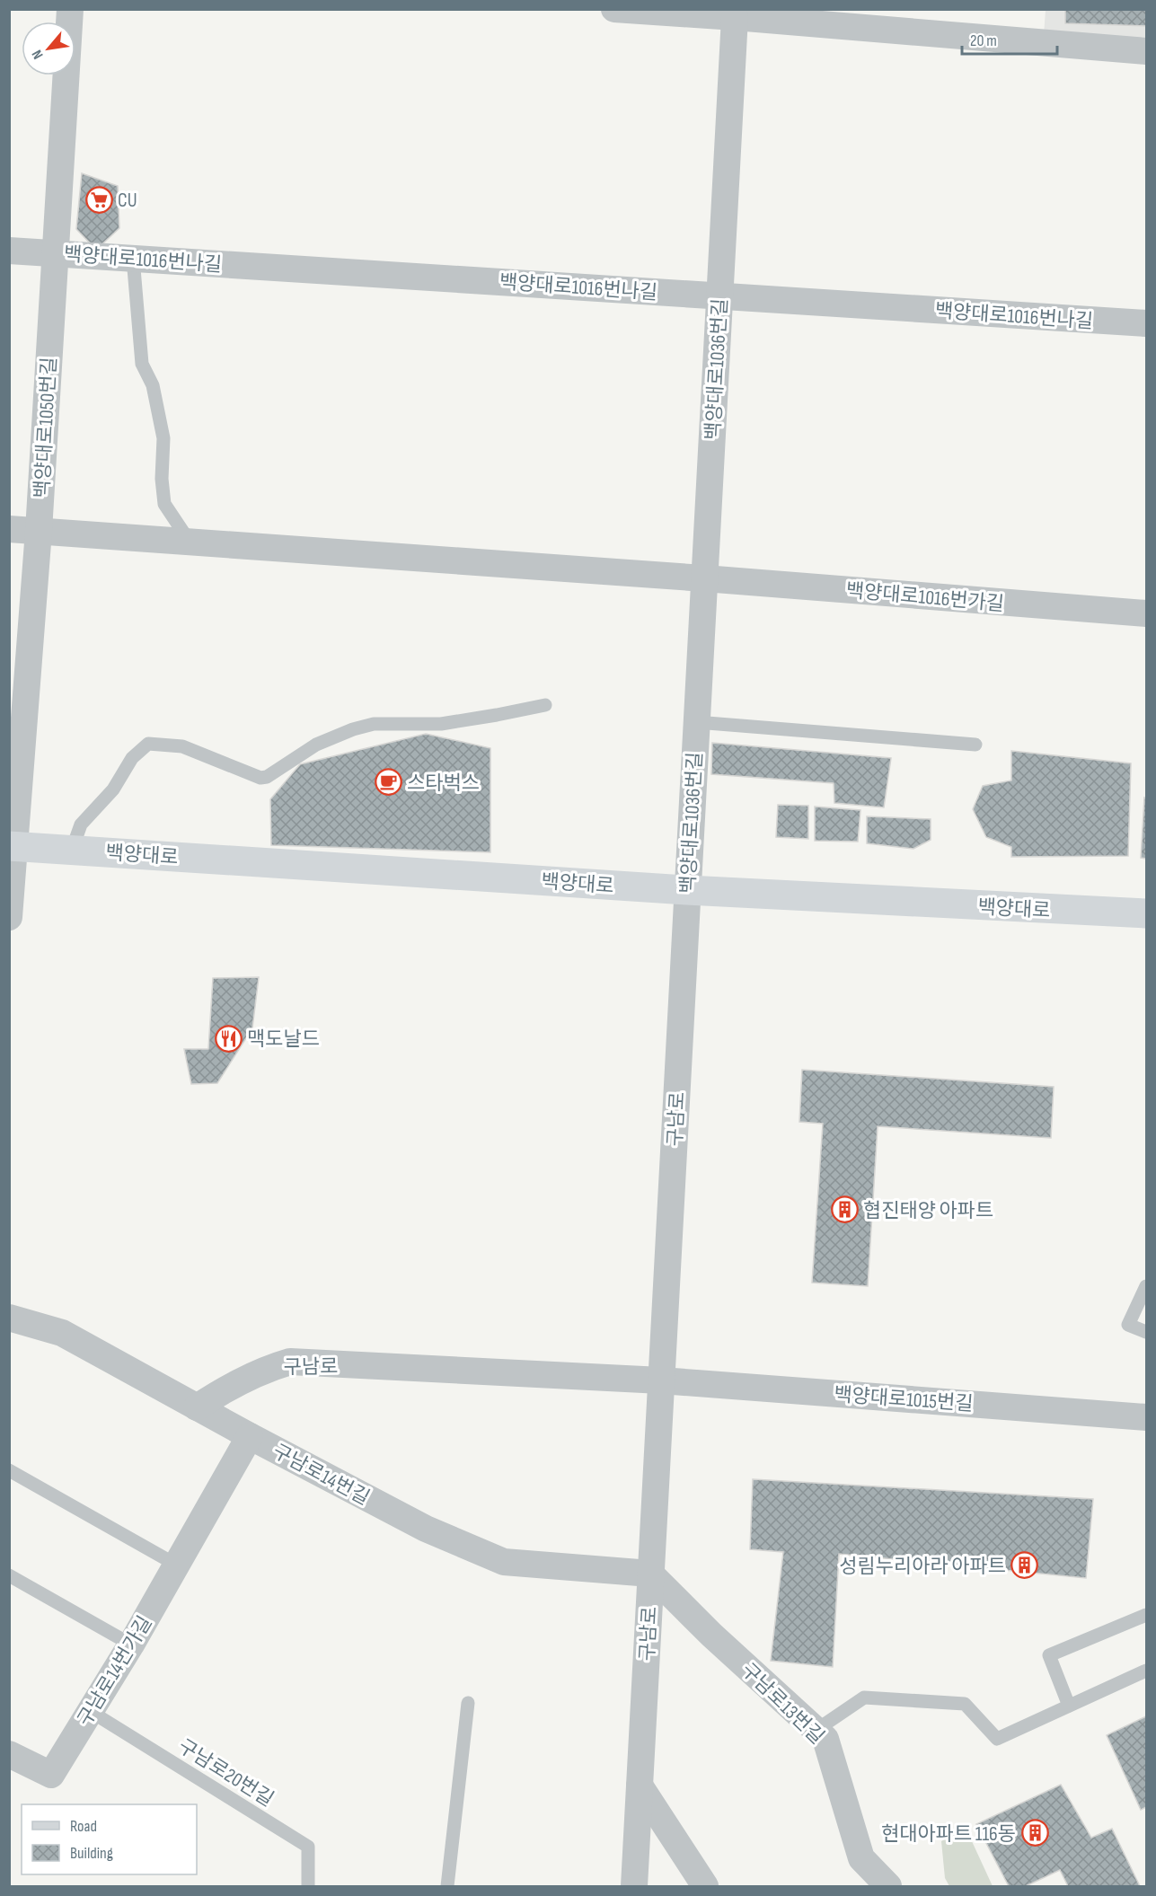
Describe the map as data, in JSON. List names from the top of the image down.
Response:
{
  "streets": {
    "main road": ["백양대로"],
    "street": [
      "백양대로1016번나길",
      "백양대로1036번길",
      "백양대로1050번길",
      "백양대로1016번가길",
      "구남로",
      "백양대로1015번길",
      "구남로14번길",
      "구남로14번가길",
      "구남로13번길"
    ],
    "lane": ["구남로20번길"]
  },
  "crossings": [
    ["백양대로1016번나길", "백양대로1036번길"],
    ["백양대로1016번나길", "백양대로1050번길"],
    ["백양대로1036번길", "백양대로1016번가길"],
    ["백양대로1036번길", "백양대로"],
    ["백양대로1036번길", "구남로"],
    ["백양대로1050번길", "백양대로1016번가길"],
    ["백양대로1050번길", "백양대로"],
    ["구남로", "백양대로1015번길"],
    ["구남로", "구남로14번길"],
    ["구남로", "구남로13번길"],
    ["구남로14번길", "구남로14번가길"],
    ["구남로14번길", "구남로13번길"],
    ["구남로14번가길", "구남로20번길"]
  ],
  "places": {
    "supermarket": ["CU"],
    "cafe": ["스타벅스"],
    "restaurant": ["맥도날드"],
    "building": ["협진태양 아파트", "성림누리아라 아파트", "현대아파트 116동"]
  },
  "legend": ["Road", "Building"],
  "scale_bar": "20 m",
  "north": "bottom left"
}
